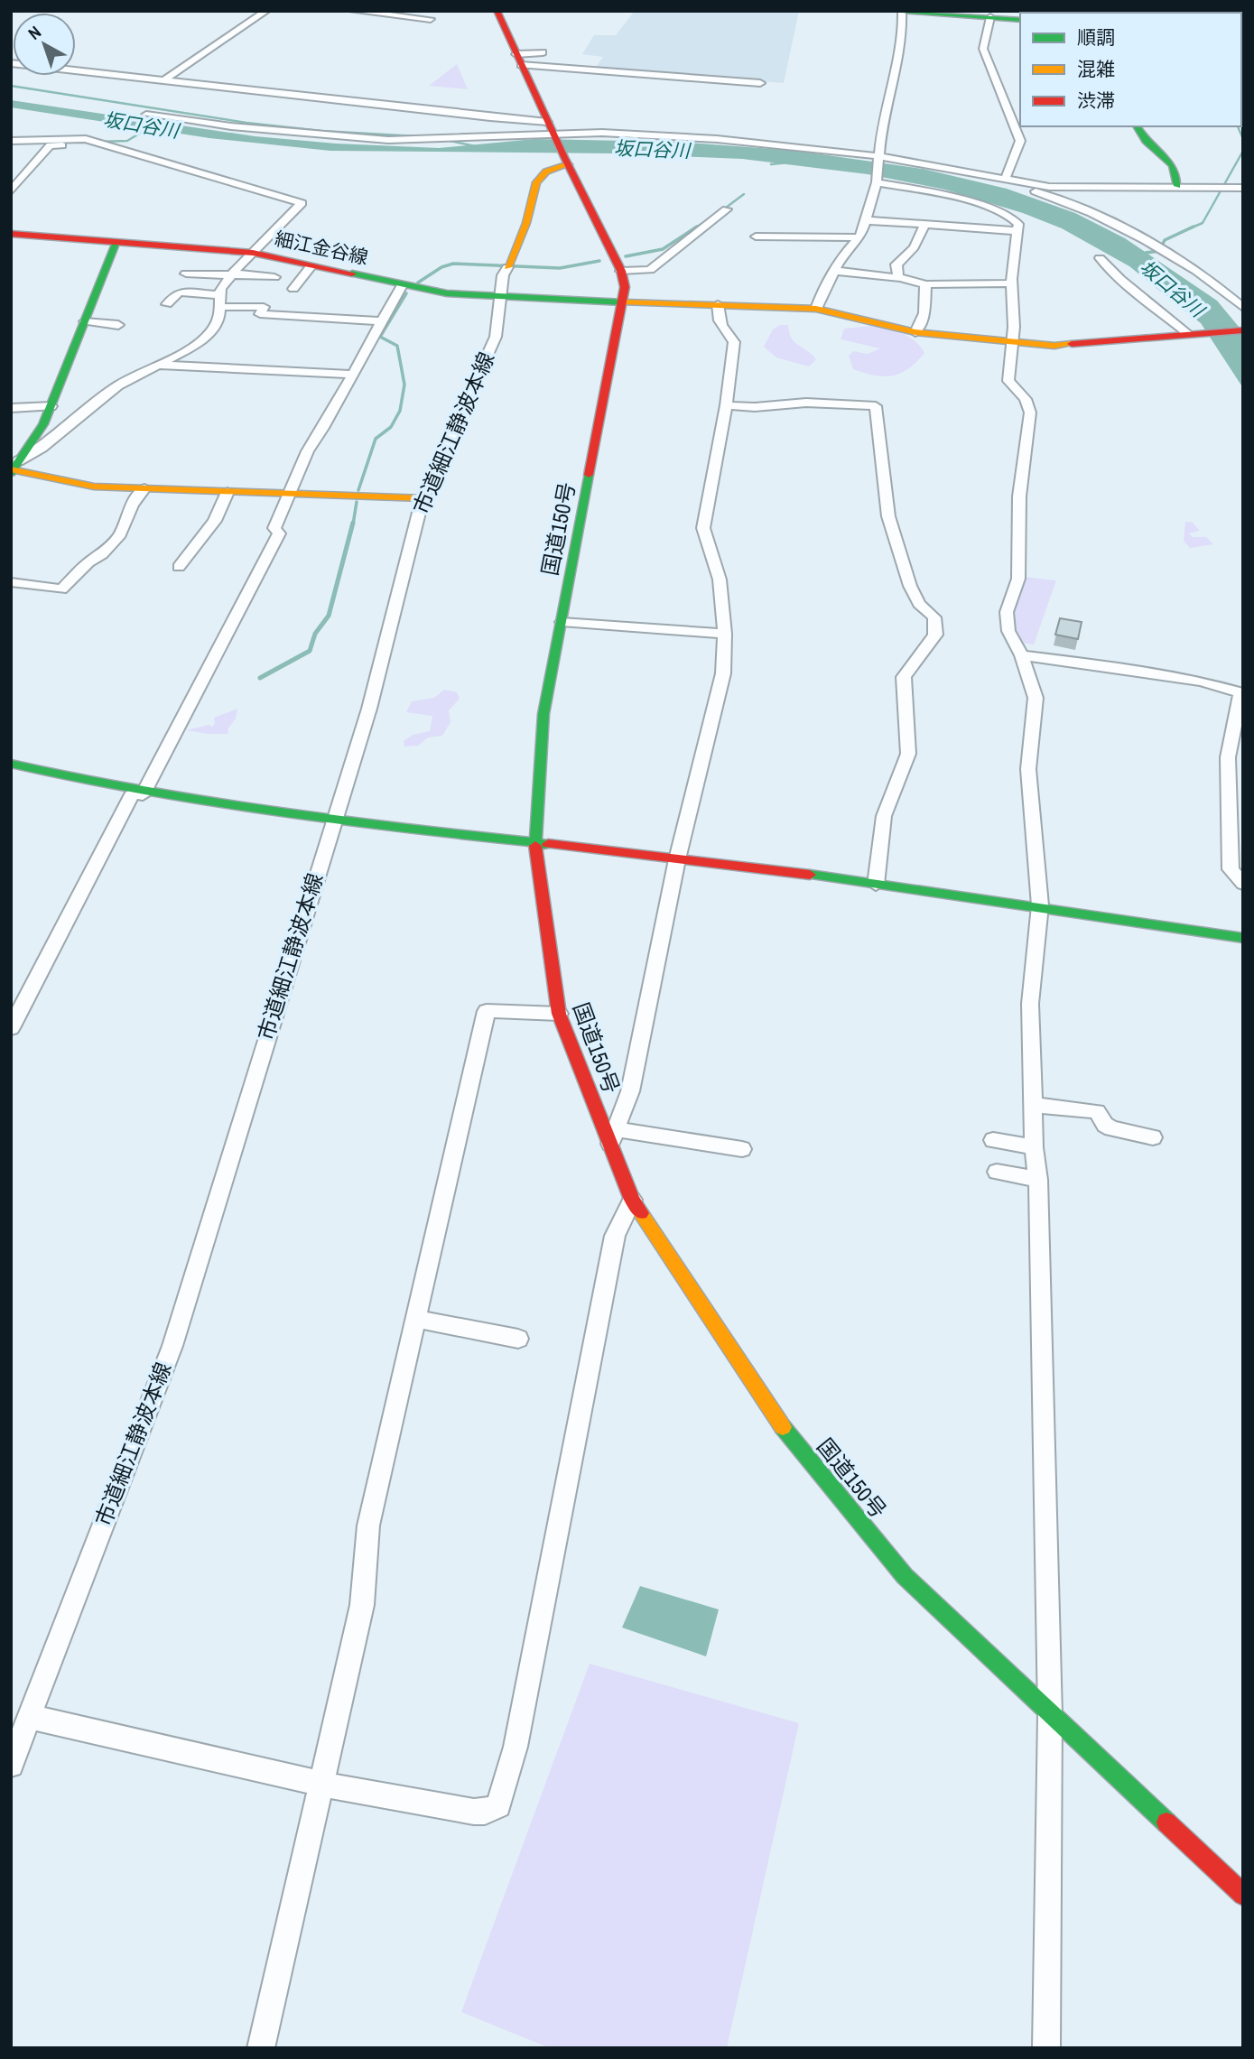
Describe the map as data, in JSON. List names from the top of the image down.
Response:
{
  "streets": {
    "main road": ["細江金谷線", "市道細江静波本線", "国道150号"]
  },
  "crossings": [
    ["細江金谷線", "市道細江静波本線"],
    ["細江金谷線", "国道150号"],
    ["市道細江静波本線", "国道150号"]
  ],
  "water": ["坂口谷川"],
  "legend": ["順調", "混雑", "渋滞"],
  "north": "top left"
}
